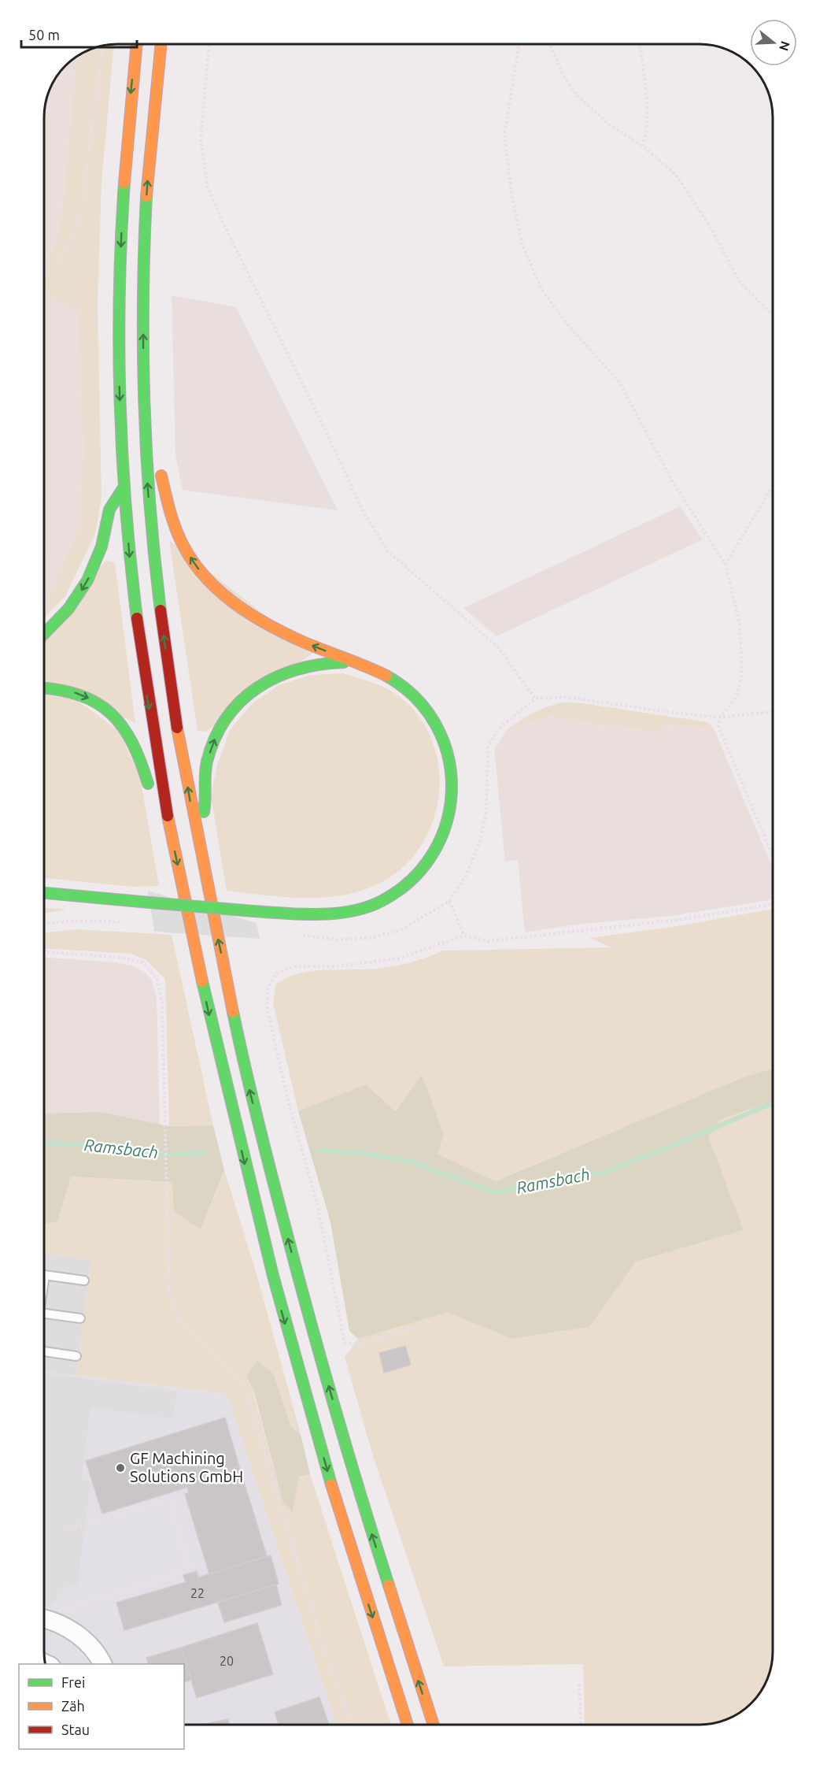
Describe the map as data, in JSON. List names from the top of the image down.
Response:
{
  "water": ["Ramsbach"],
  "places": ["GF Machining Solutions GmbH"],
  "house_numbers": ["22", "20"],
  "legend": ["Frei", "Zäh", "Stau"],
  "scale_bar": "50 m",
  "north": "right"
}
